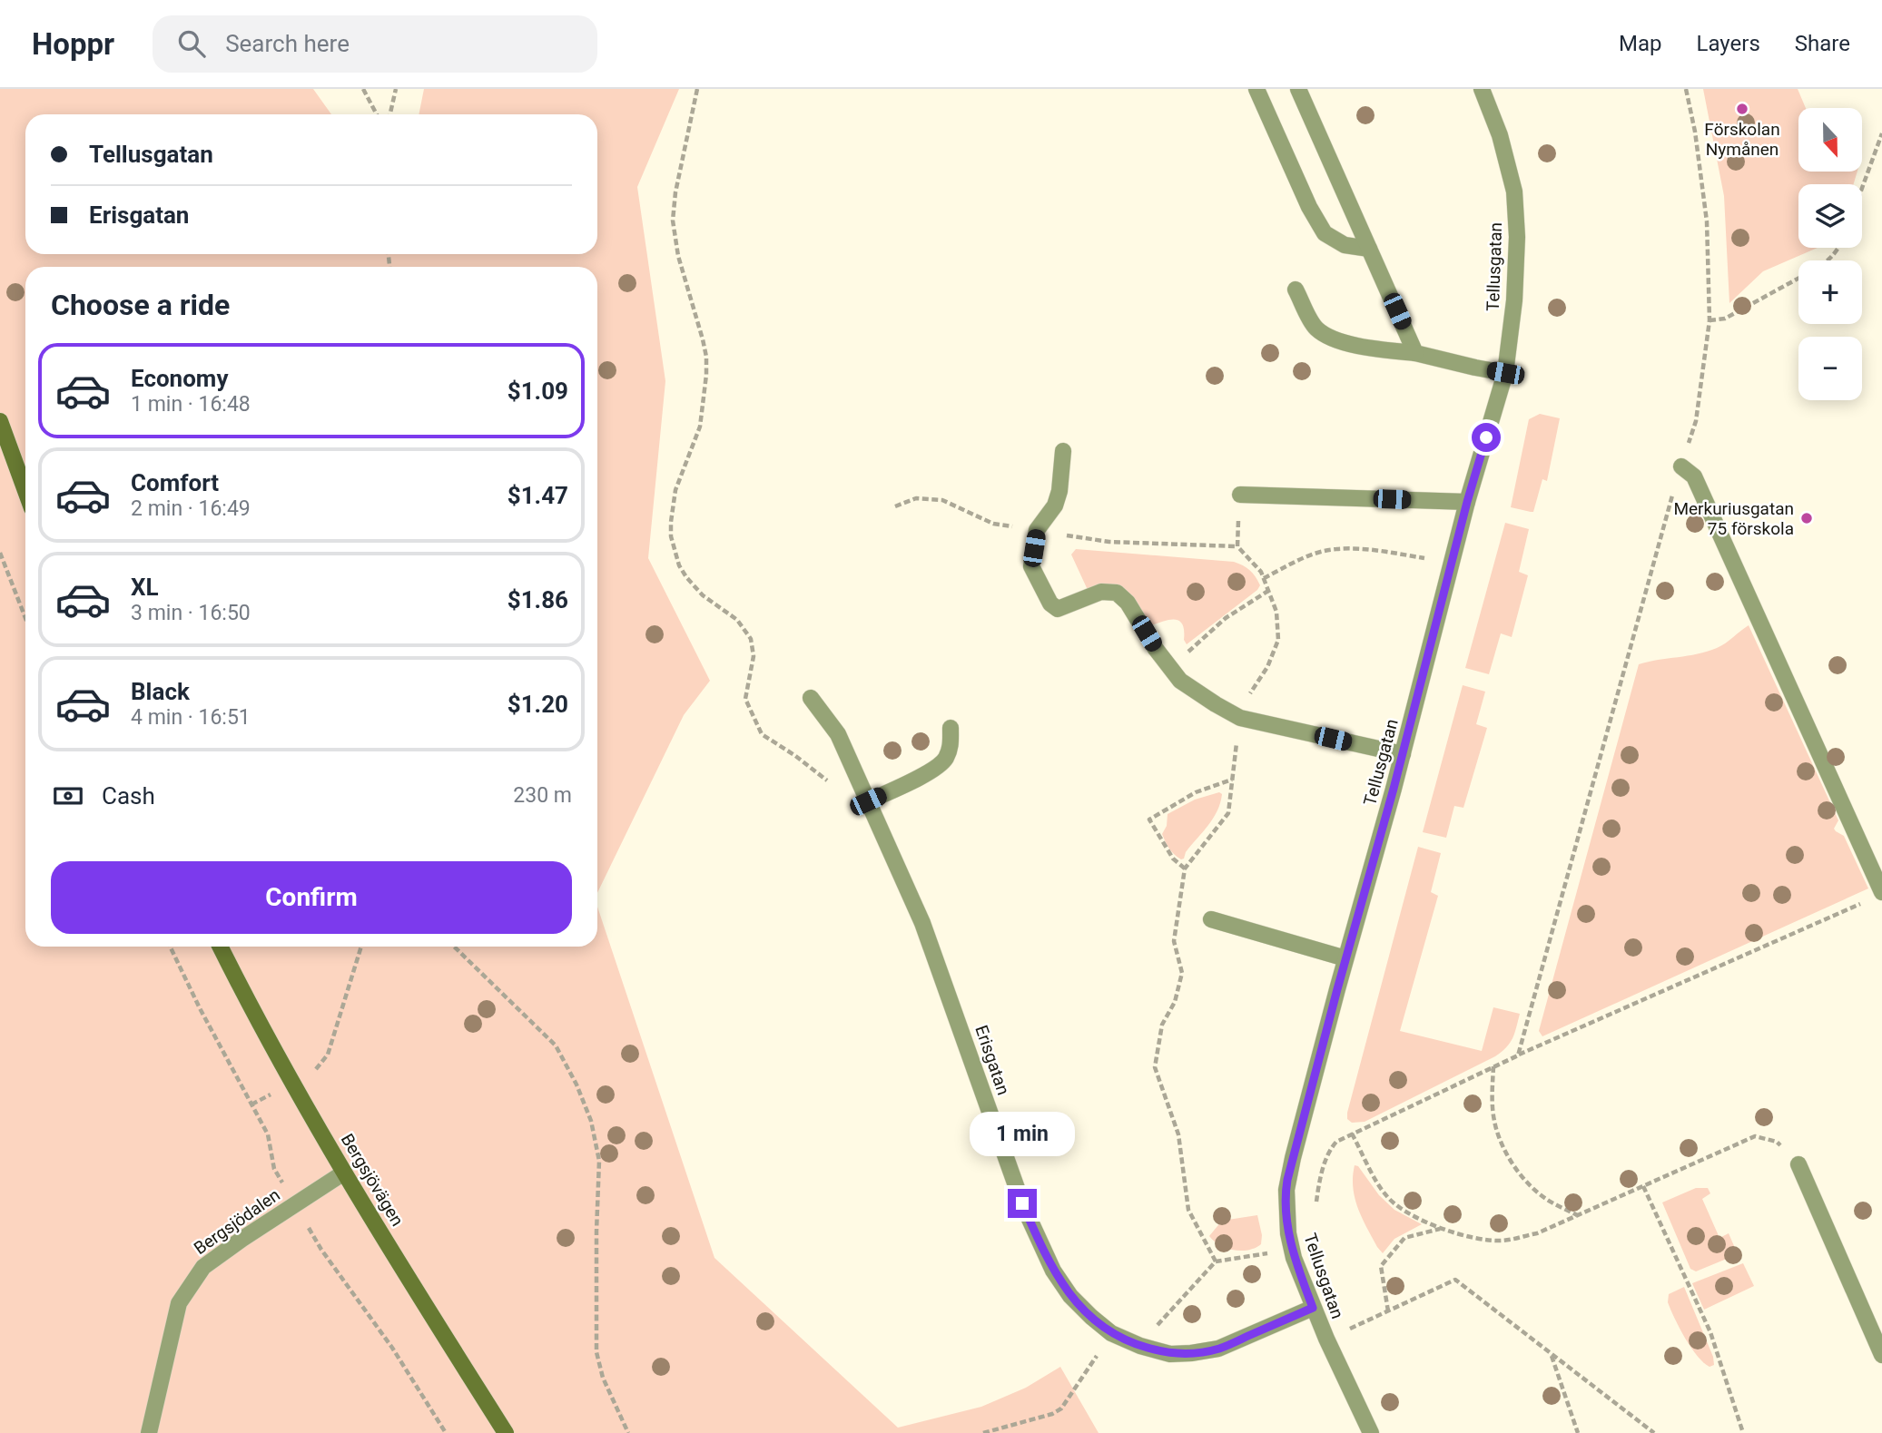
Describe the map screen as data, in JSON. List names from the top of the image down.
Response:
{
  "streets": {
    "main road": ["Bergsjövägen"],
    "street": ["Tellusgatan", "Erisgatan", "Bergsjödalen"]
  },
  "crossings": [
    ["Tellusgatan", "Erisgatan"],
    ["Bergsjövägen", "Bergsjödalen"]
  ],
  "places": ["Förskolan Nymånen", "Merkuriusgatan 75 förskola"],
  "north": "bottom",
  "page": {
    "header": "Hoppr",
    "search": "Search here",
    "nav": ["Map", "Layers", "Share"],
    "map_buttons": ["+", "−"],
    "banner": ["Tellusgatan", "Erisgatan"],
    "heading": "Choose a ride",
    "list": [
      {
        "name": "Economy",
        "note": "1 min · 16:48",
        "value": "$1.09"
      },
      {
        "name": "Comfort",
        "note": "2 min · 16:49",
        "value": "$1.47"
      },
      {
        "name": "XL",
        "note": "3 min · 16:50",
        "value": "$1.86"
      },
      {
        "name": "Black",
        "note": "4 min · 16:51",
        "value": "$1.20"
      }
    ],
    "pay": ["Cash", "230 m"],
    "buttons": "Confirm",
    "bubble": "1 min"
  }
}
